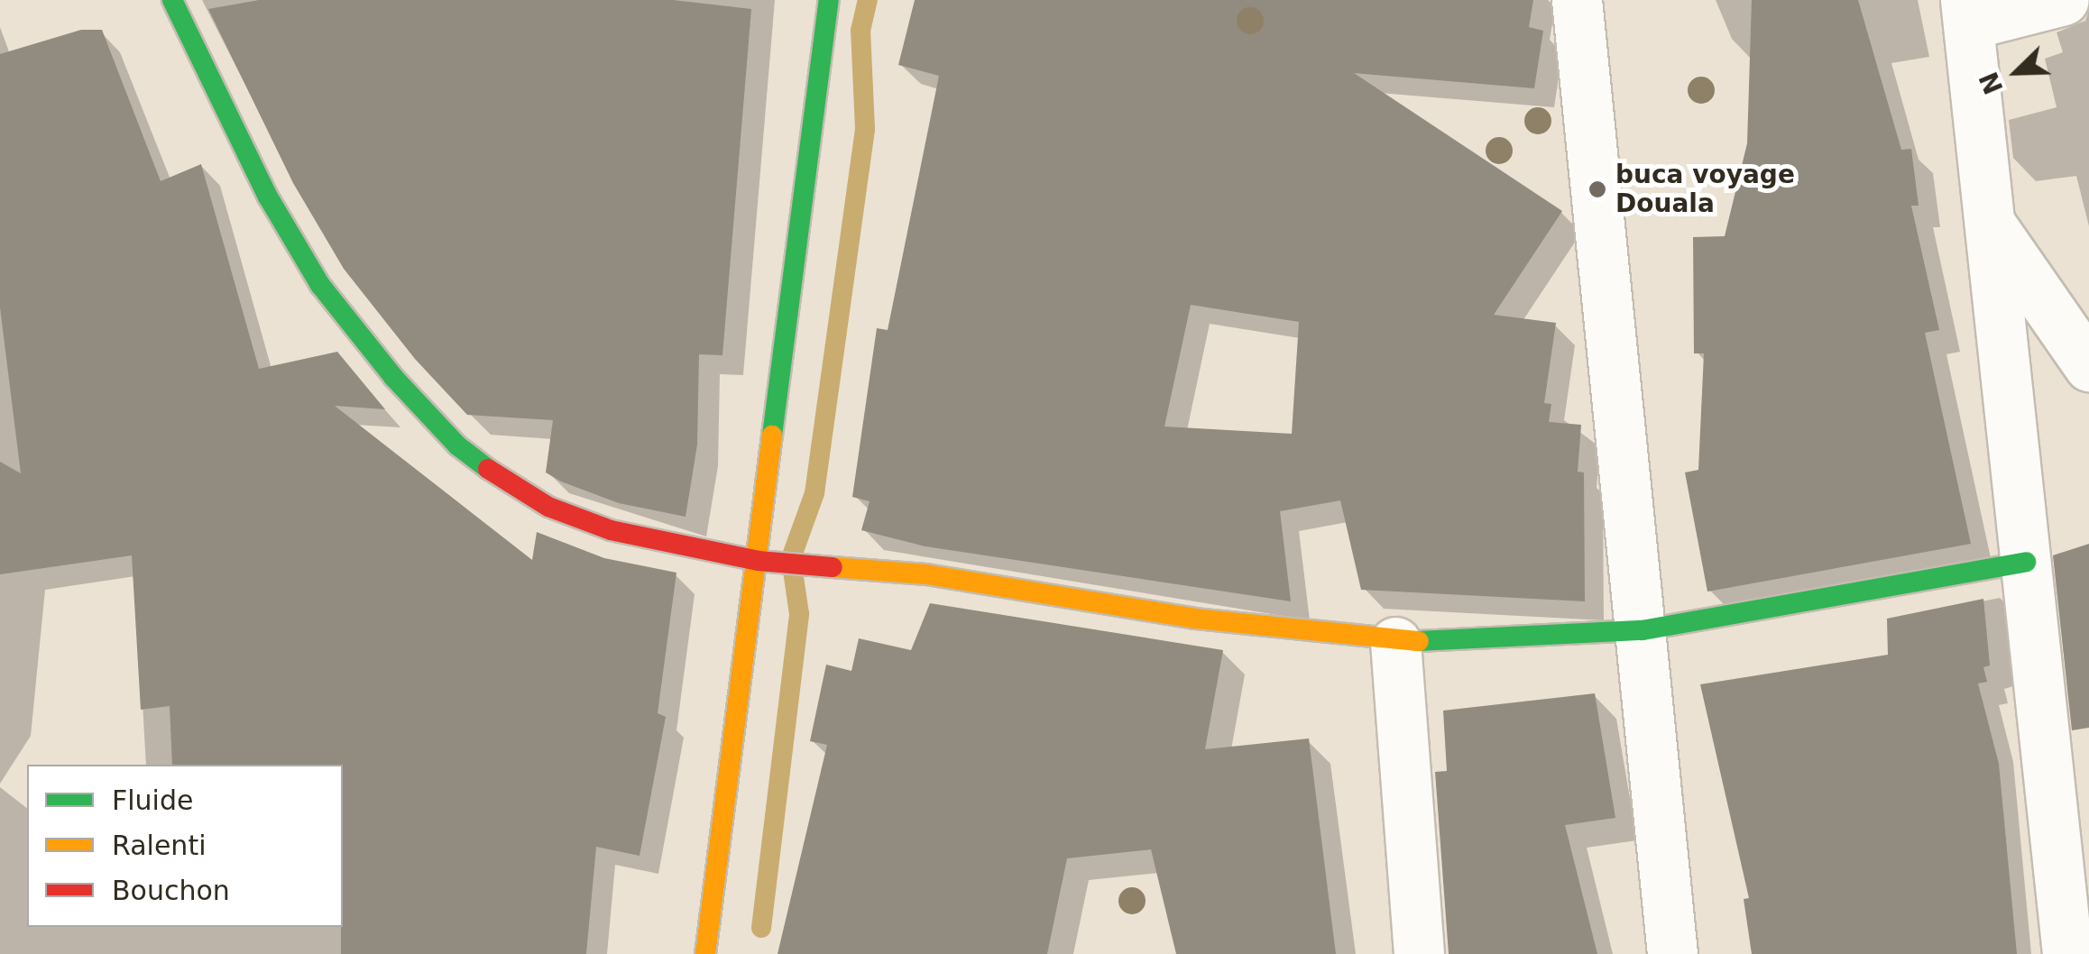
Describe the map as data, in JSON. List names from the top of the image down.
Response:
{
  "places": ["buca voyage Douala"],
  "legend": ["Fluide", "Ralenti", "Bouchon"],
  "north": "bottom left"
}
